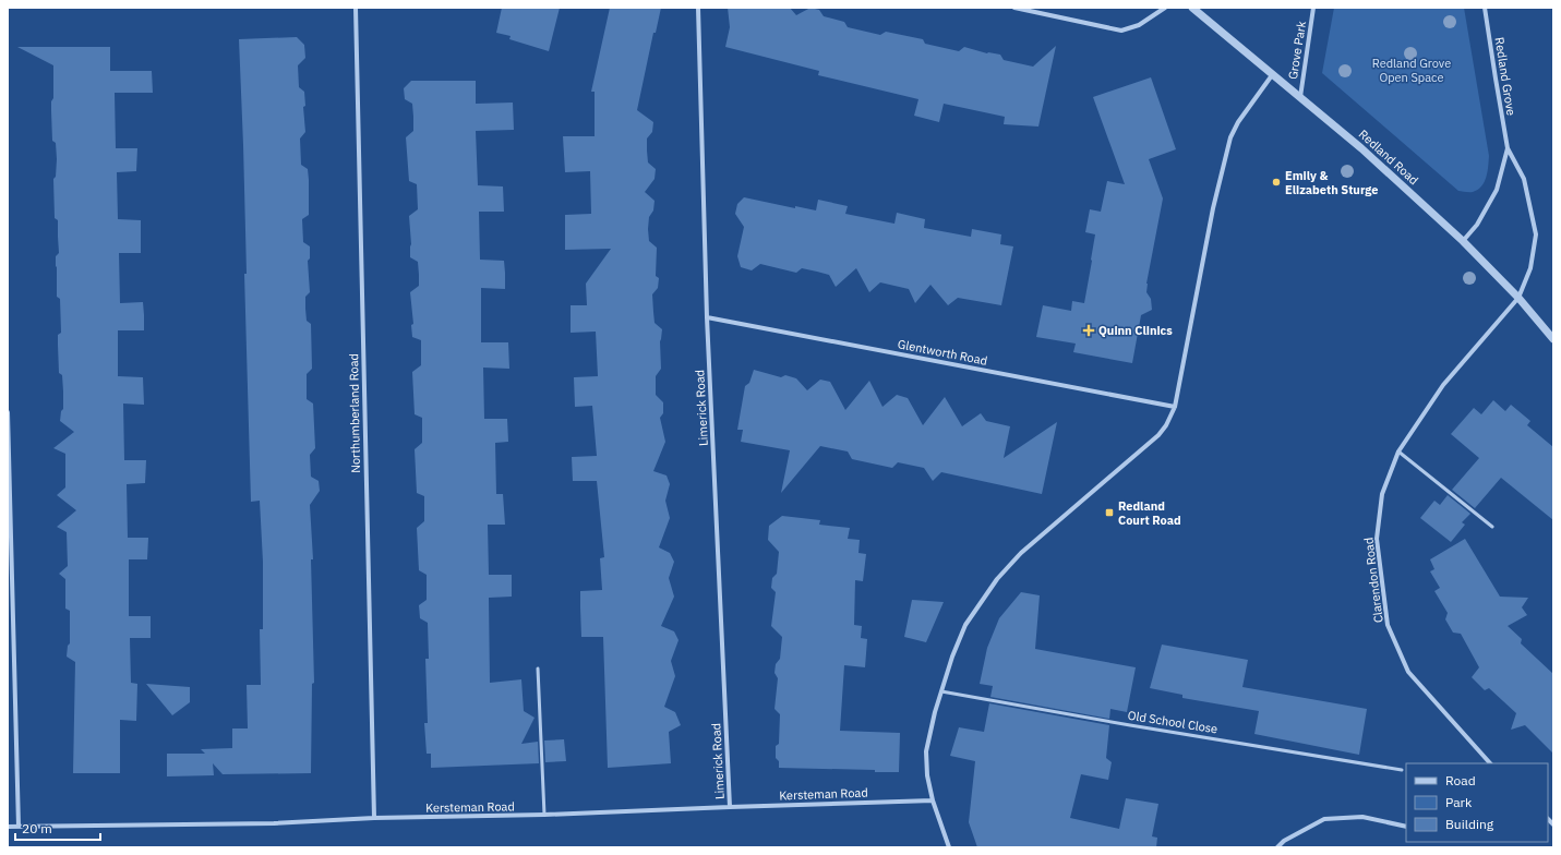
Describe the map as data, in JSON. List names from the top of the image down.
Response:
{
  "streets": {
    "street": [
      "Grove Park",
      "Redland Grove",
      "Redland Road",
      "Glentworth Road",
      "Limerick Road",
      "Northumberland Road",
      "Clarendon Road",
      "Kersteman Road"
    ],
    "lane": ["Old School Close"]
  },
  "crossings": [
    ["Grove Park", "Redland Road"],
    ["Redland Grove", "Redland Road"],
    ["Redland Grove", "Clarendon Road"],
    ["Redland Road", "Clarendon Road"],
    ["Glentworth Road", "Limerick Road"],
    ["Limerick Road", "Kersteman Road"],
    ["Northumberland Road", "Kersteman Road"]
  ],
  "parks": ["Redland Grove Open Space"],
  "places": {
    "other": ["Emily & Elizabeth Sturge"],
    "health": ["Quinn Clinics"],
    "transit": ["Redland Court Road"]
  },
  "legend": ["Road", "Park", "Building"],
  "scale_bar": "20 m"
}
